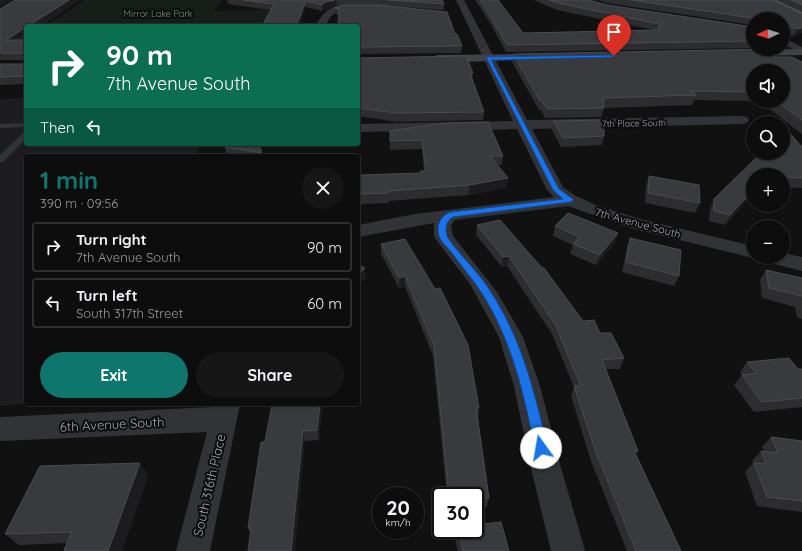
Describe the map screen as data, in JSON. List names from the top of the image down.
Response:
{
  "streets": {
    "street": [
      "7th Place South",
      "7th Avenue South",
      "6th Avenue South",
      "South 316th Place"
    ]
  },
  "crossings": [
    ["7th Place South", "7th Avenue South"],
    ["6th Avenue South", "South 316th Place"]
  ],
  "parks": ["Mirror Lake Park"],
  "north": "left",
  "page": {
    "map_buttons": ["+", "−"],
    "turn": ["90 m", "7th Avenue South"],
    "then": "Then",
    "heading": ["1 min", "390 m · 09:56"],
    "list": [
      {
        "name": "Turn right",
        "note": "7th Avenue South",
        "value": "90 m"
      },
      {
        "name": "Turn left",
        "note": "South 317th Street",
        "value": "60 m"
      }
    ],
    "buttons": ["Exit", "Share"],
    "speed": "20 km/h",
    "limit": "30"
  }
}
